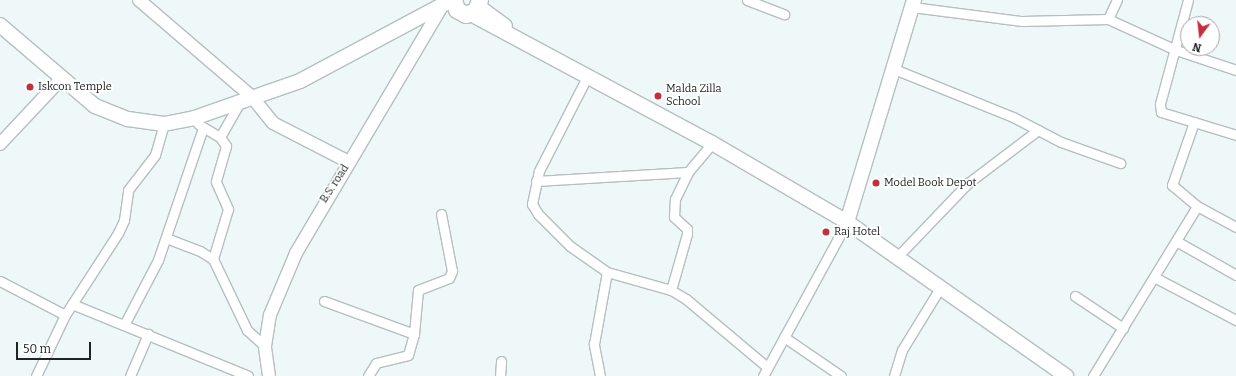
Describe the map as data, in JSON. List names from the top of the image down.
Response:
{
  "streets": {
    "street": ["B.S. road"]
  },
  "places": [
    "Iskcon Temple",
    "Malda Zilla School",
    "Model Book Depot",
    "Raj Hotel"
  ],
  "scale_bar": "50 m",
  "north": "bottom"
}
